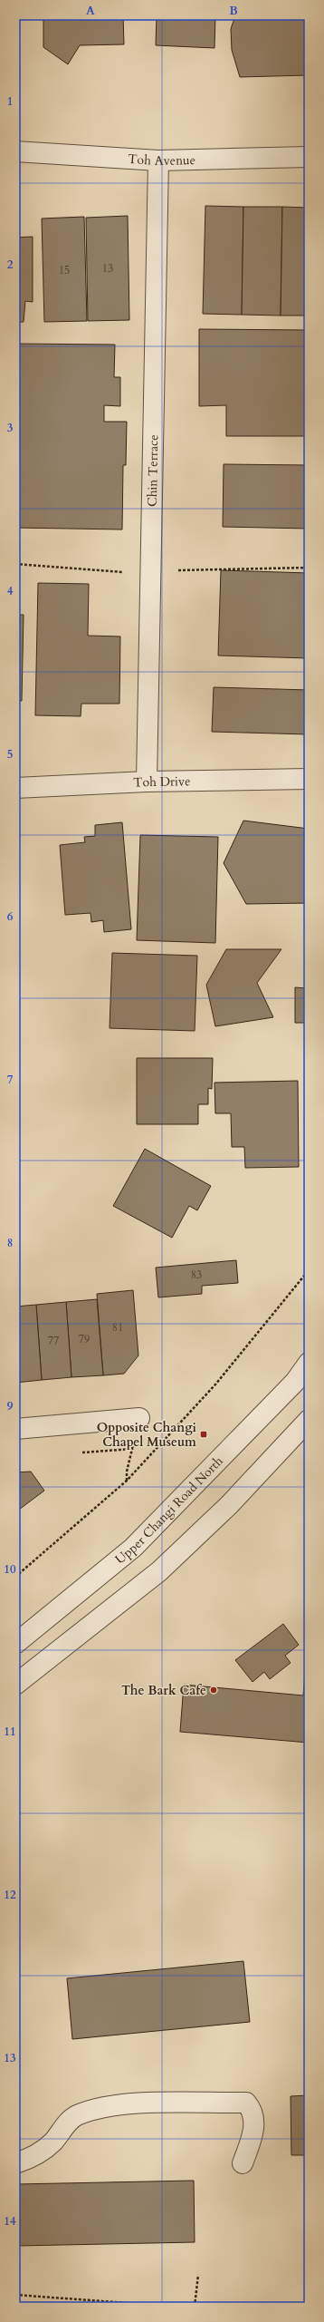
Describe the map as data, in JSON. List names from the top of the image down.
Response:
{
  "streets": {
    "street": [
      "Toh Avenue",
      "Chin Terrace",
      "Toh Drive",
      "Upper Changi Road North"
    ]
  },
  "crossings": [
    ["Toh Avenue", "Chin Terrace"],
    ["Chin Terrace", "Toh Drive"]
  ],
  "places": {
    "transit": ["Opposite Changi Chapel Museum"],
    "other": ["The Bark Cafe"]
  },
  "house_numbers": [
    "13",
    "15",
    "83",
    "81",
    "79",
    "77"
  ],
  "grid": {
    "columns": ["A", "B"],
    "rows": [
      "1",
      "2",
      "3",
      "4",
      "5",
      "6",
      "7",
      "8",
      "9",
      "10",
      "11",
      "12",
      "13",
      "14"
    ]
  }
}
